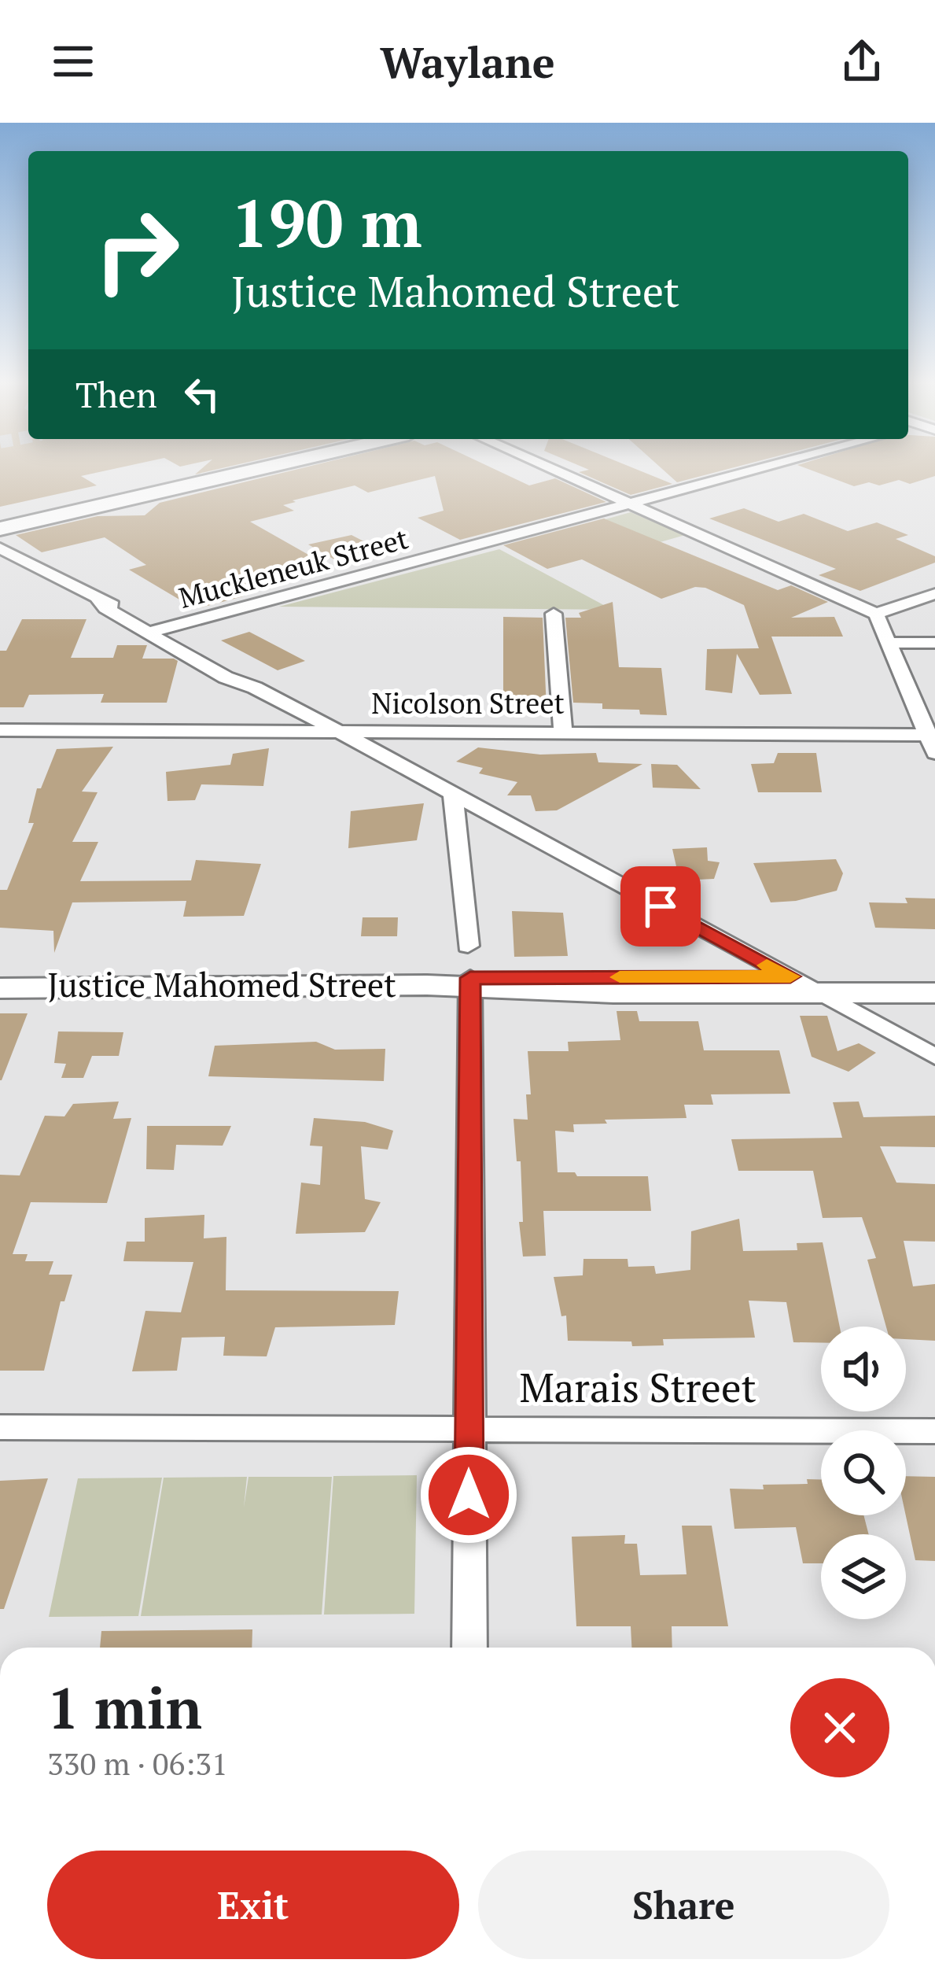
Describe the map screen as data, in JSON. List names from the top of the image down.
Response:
{
  "streets": {
    "main road": ["Justice Mahomed Street"],
    "street": ["Muckleneuk Street", "Nicolson Street", "Marais Street"]
  },
  "page": {
    "header": "Waylane",
    "turn": ["190 m", "Justice Mahomed Street"],
    "then": "Then",
    "heading": ["1 min", "330 m · 06:31"],
    "buttons": ["Exit", "Share"]
  }
}
